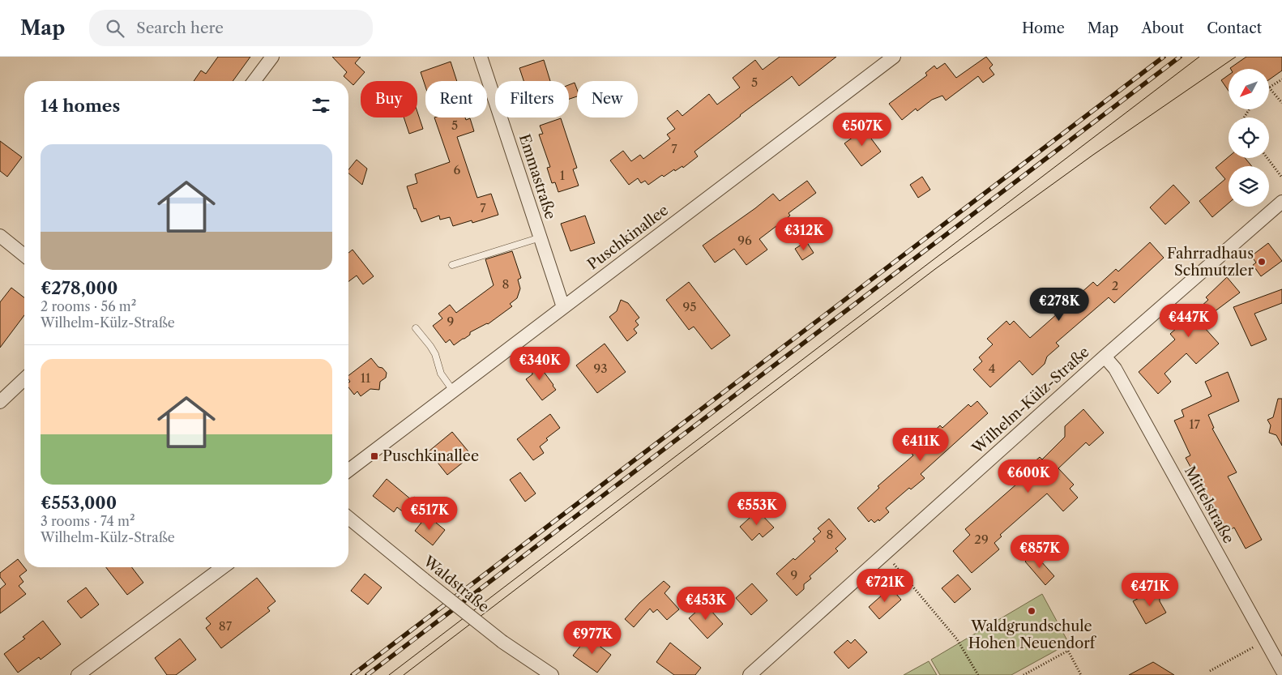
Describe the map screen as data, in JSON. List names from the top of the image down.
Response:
{
  "streets": {
    "street": [
      "Emmastraße",
      "Puschkinallee",
      "Wilhelm-Külz-Straße",
      "Mittelstraße",
      "Waldstraße"
    ]
  },
  "crossings": [
    ["Emmastraße", "Puschkinallee"],
    ["Wilhelm-Külz-Straße", "Mittelstraße"]
  ],
  "places": {
    "other": ["Fahrradhaus Schmutzler", "Waldgrundschule Hohen Neuendorf"],
    "transit": ["Puschkinallee"]
  },
  "house_numbers": [
    "5",
    "5",
    "7",
    "6",
    "1",
    "7",
    "96",
    "8",
    "2",
    "95",
    "9",
    "93",
    "4",
    "11",
    "17",
    "8",
    "29",
    "9",
    "87"
  ],
  "north": "bottom left",
  "page": {
    "header": "Map",
    "search": "Search here",
    "nav": [
      "Home",
      "Map",
      "About",
      "Contact"
    ],
    "chip": [
      "Buy",
      "Rent",
      "Filters",
      "New"
    ],
    "heading": "14 homes",
    "price": [
      "€507K",
      "€312K",
      "€278K",
      "€447K",
      "€340K",
      "€411K",
      "€600K",
      "€553K",
      "€517K",
      "€857K",
      "€721K",
      "€471K",
      "€453K",
      "€977K"
    ],
    "list": [
      {
        "name": "€278,000",
        "note": "2 rooms · 56 m² · Wilhelm-Külz-Straße"
      },
      {
        "name": "€553,000",
        "note": "3 rooms · 74 m² · Wilhelm-Külz-Straße"
      }
    ]
  }
}
